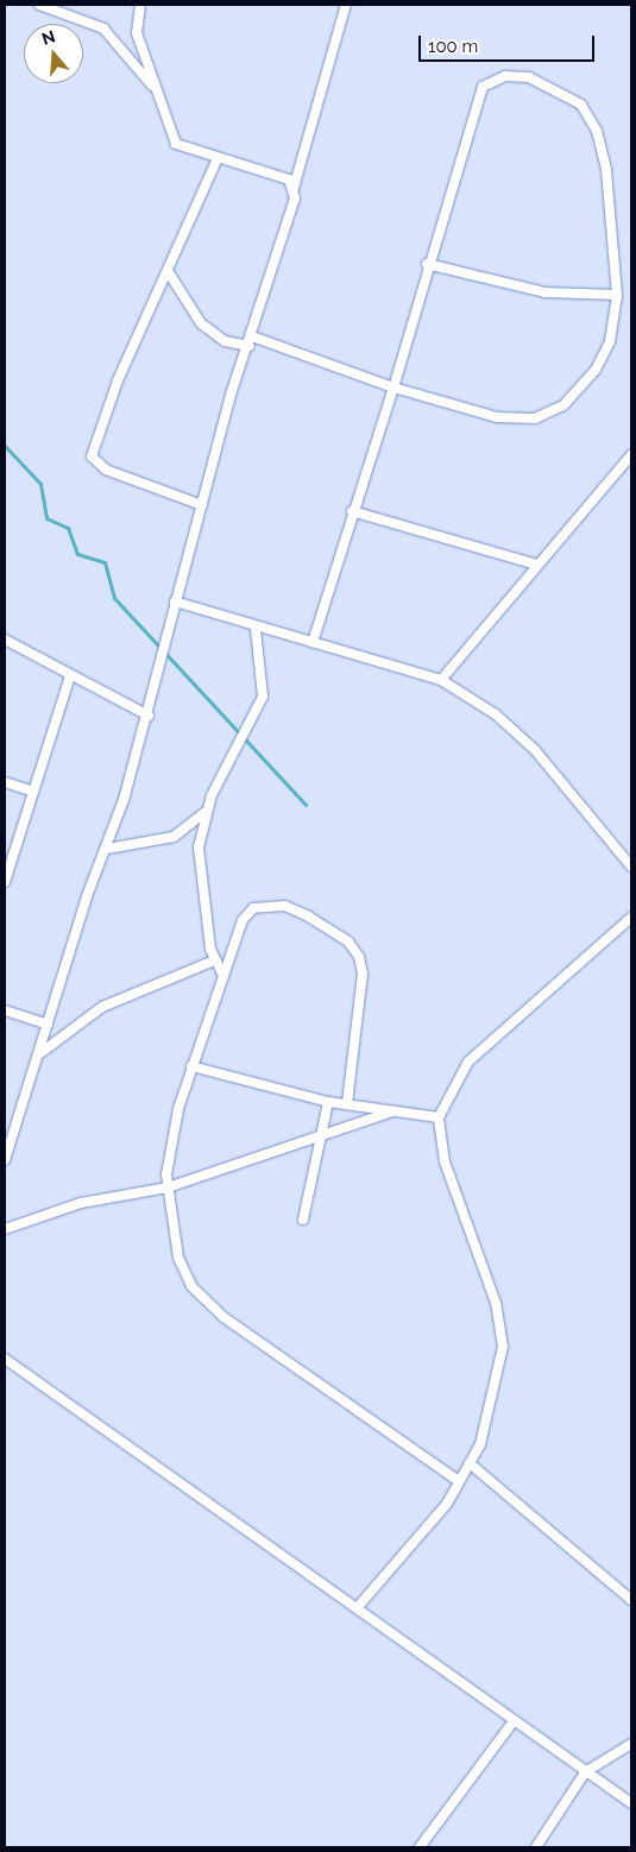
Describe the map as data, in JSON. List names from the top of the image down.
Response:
{
  "scale_bar": "100 m",
  "north": "top"
}
